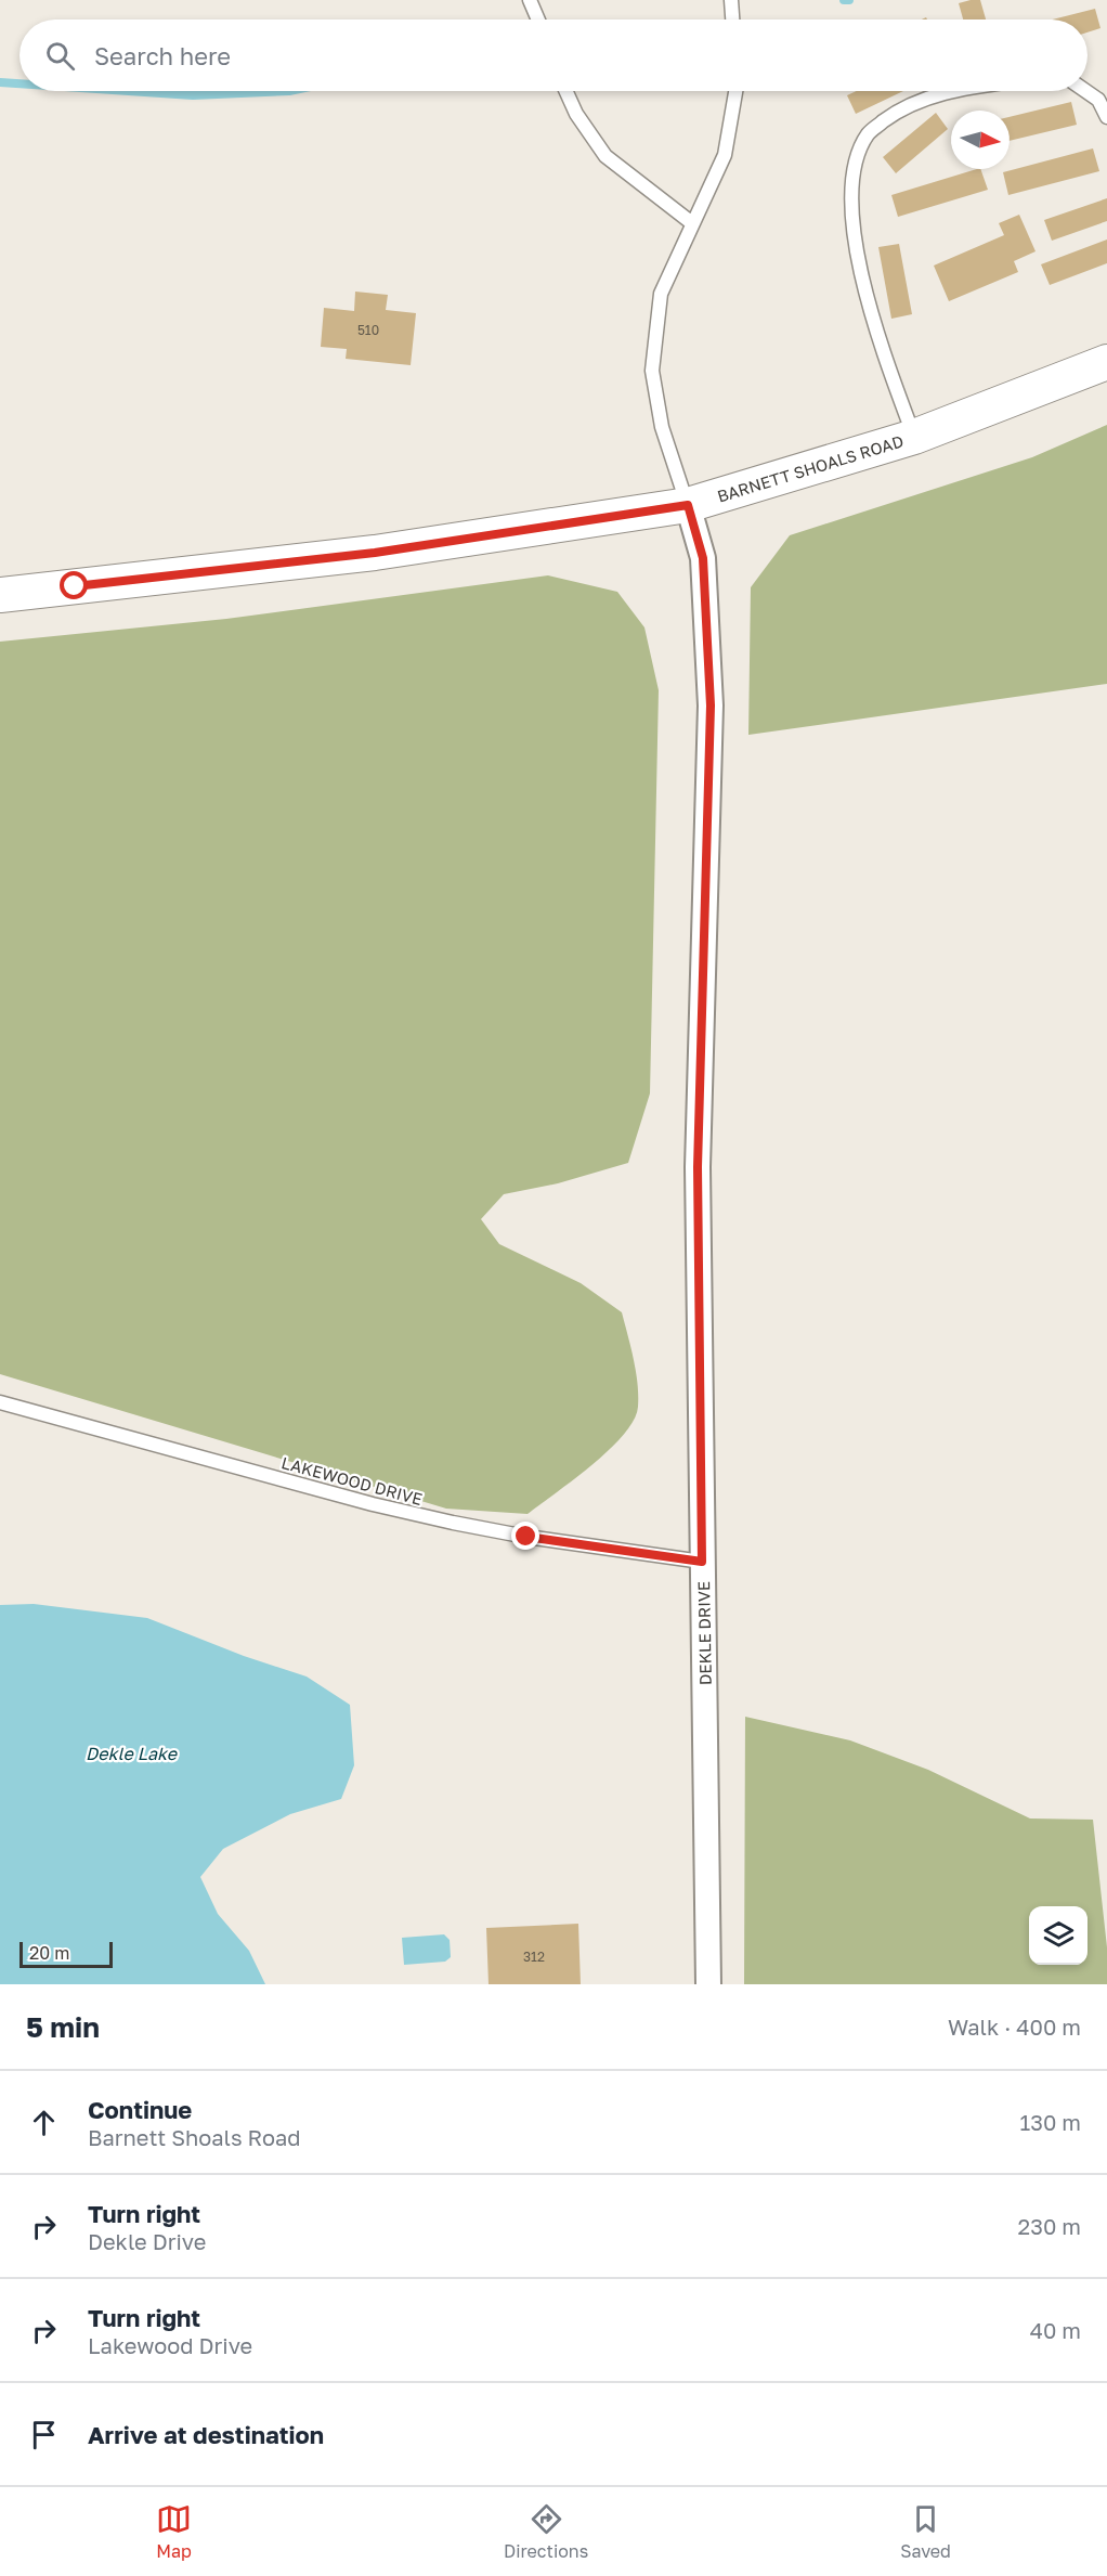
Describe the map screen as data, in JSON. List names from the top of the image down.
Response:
{
  "streets": {
    "main road": ["BARNETT SHOALS ROAD"],
    "street": ["DEKLE DRIVE"],
    "lane": ["LAKEWOOD DRIVE"]
  },
  "crossings": [
    ["BARNETT SHOALS ROAD", "DEKLE DRIVE"],
    ["LAKEWOOD DRIVE", "DEKLE DRIVE"]
  ],
  "water": ["Dekle Lake"],
  "house_numbers": ["510", "312"],
  "scale_bar": "20 m",
  "north": "right",
  "page": {
    "search": "Search here",
    "scale": "20 m",
    "heading": ["5 min", "Walk · 400 m"],
    "list": [
      ["Continue", "Barnett Shoals Road", "130 m"],
      ["Turn right", "Dekle Drive", "230 m"],
      ["Turn right", "Lakewood Drive", "40 m"],
      "Arrive at destination"
    ],
    "nav": ["Map", "Directions", "Saved"]
  }
}
